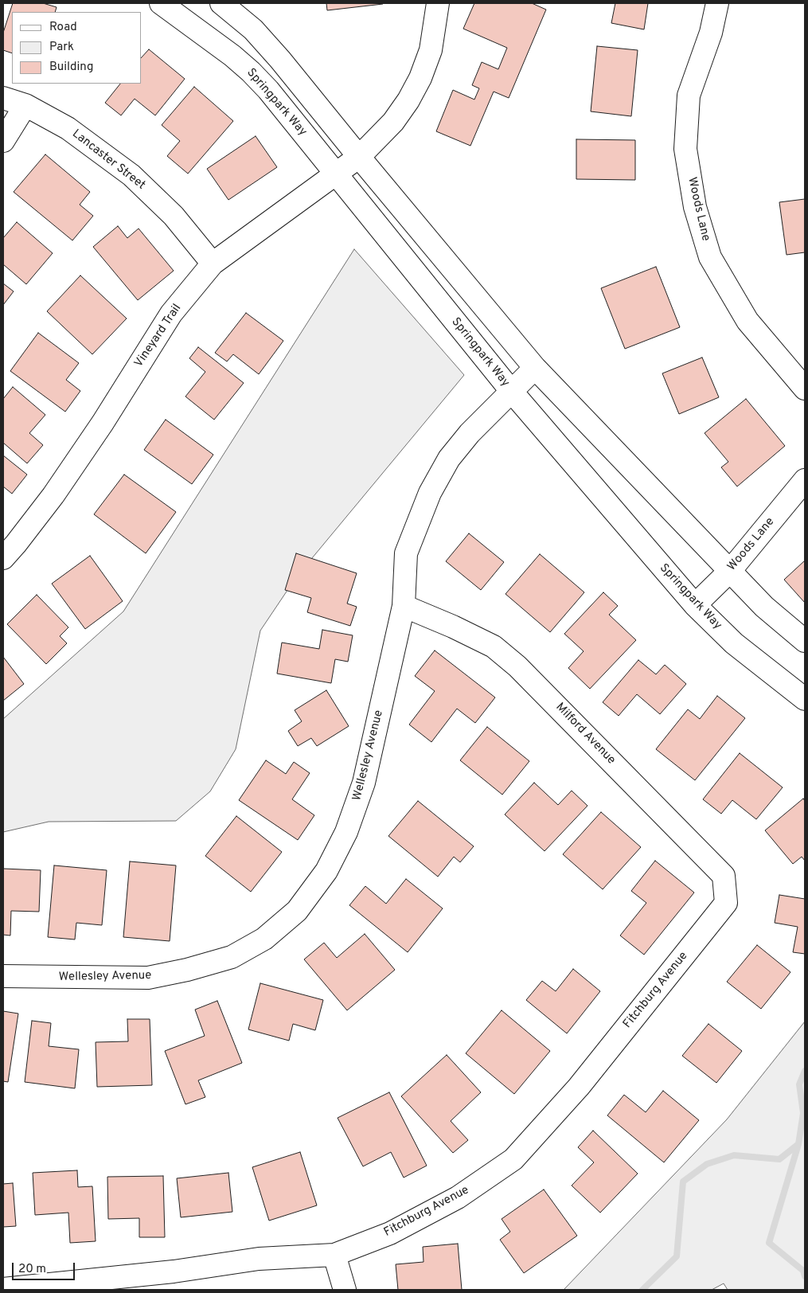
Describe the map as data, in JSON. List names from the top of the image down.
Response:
{
  "streets": {
    "street": [
      "Springpark Way",
      "Lancaster Street",
      "Woods Lane",
      "Vineyard Trail",
      "Milford Avenue",
      "Wellesley Avenue",
      "Fitchburg Avenue"
    ]
  },
  "crossings": [
    ["Springpark Way", "Woods Lane"],
    ["Springpark Way", "Vineyard Trail"],
    ["Springpark Way", "Wellesley Avenue"],
    ["Lancaster Street", "Vineyard Trail"],
    ["Milford Avenue", "Wellesley Avenue"],
    ["Milford Avenue", "Fitchburg Avenue"]
  ],
  "legend": ["Road", "Park", "Building"],
  "scale_bar": "20 m"
}
